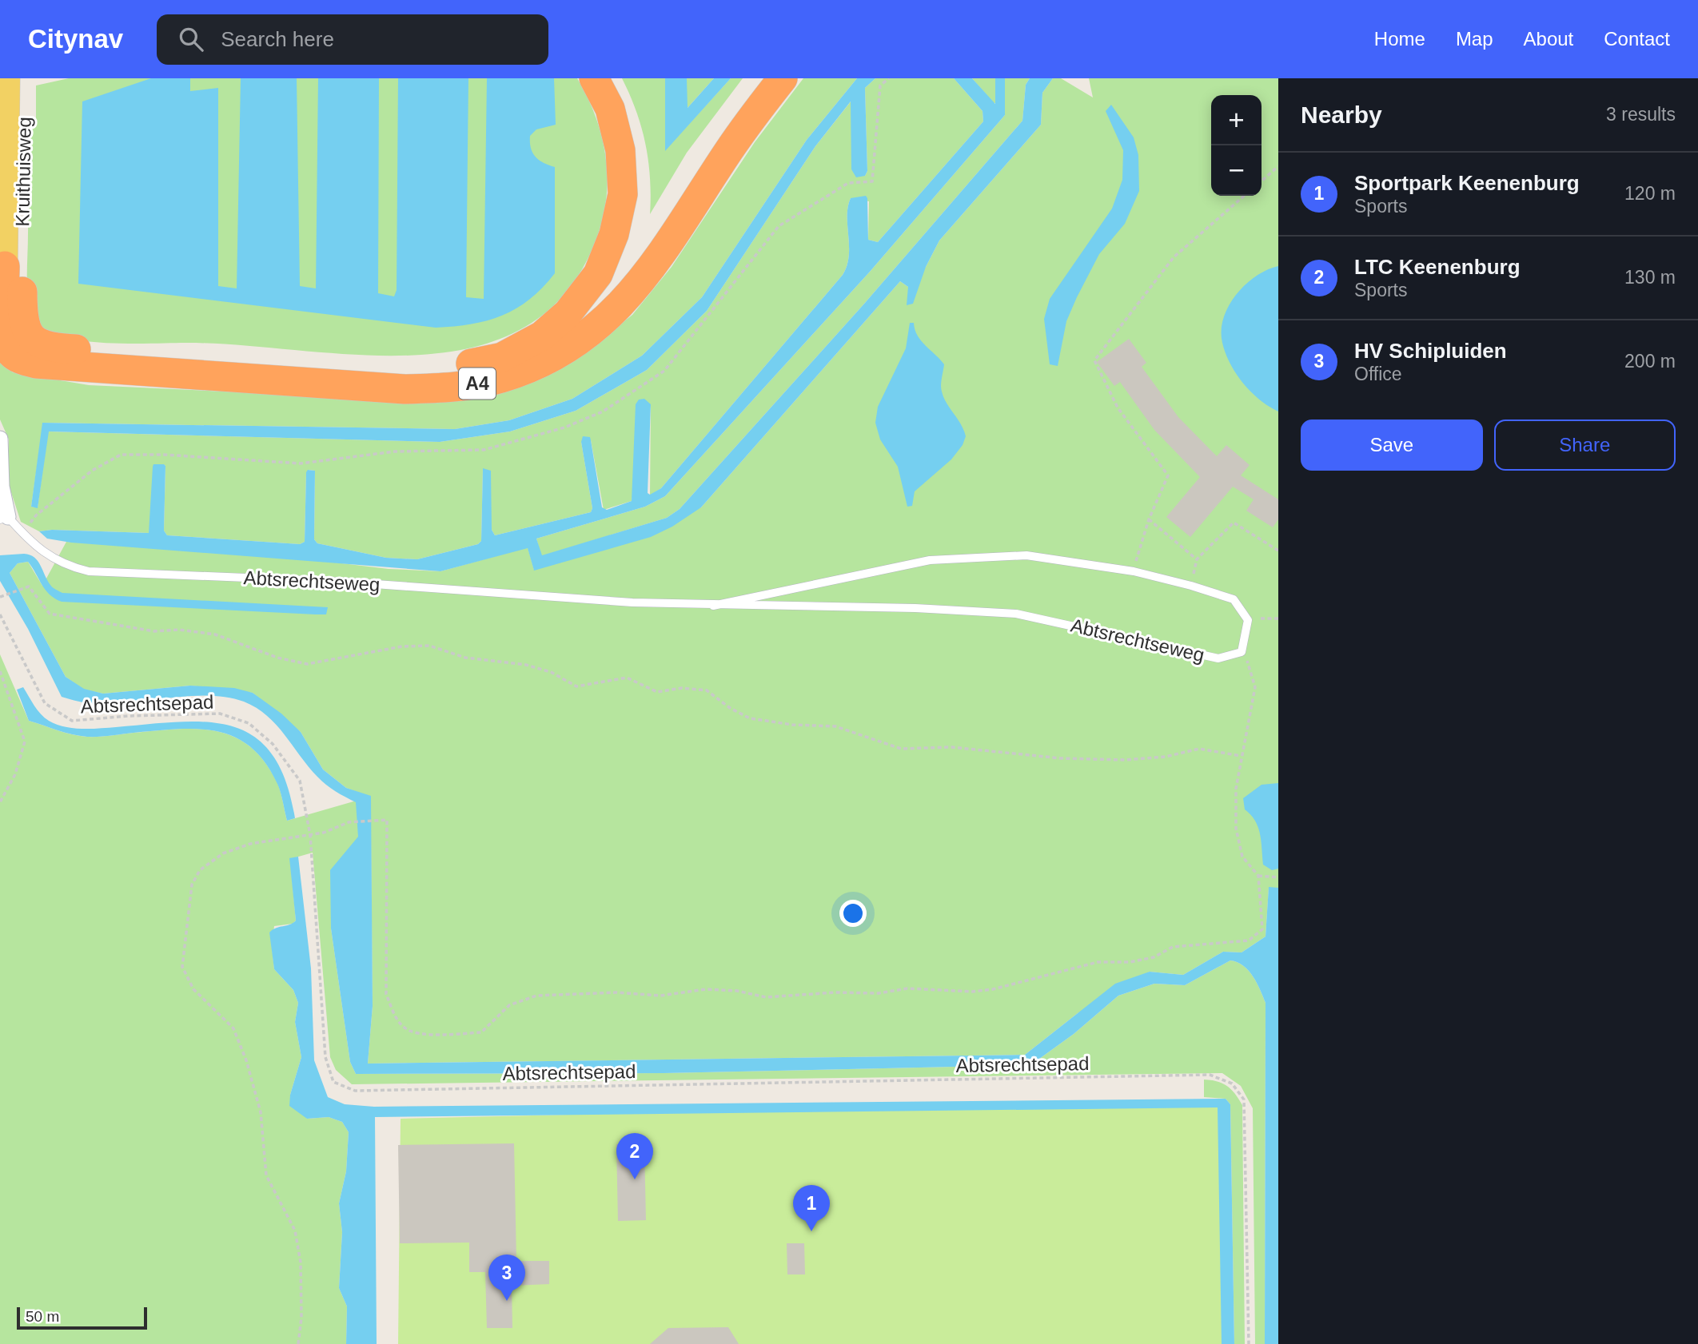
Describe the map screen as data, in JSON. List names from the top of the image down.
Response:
{
  "streets": {
    "highway": ["A4"],
    "main road": ["Kruithuisweg"],
    "street": ["Abtsrechtseweg"],
    "path": ["Abtsrechtsepad"]
  },
  "crossings": [
    ["Kruithuisweg", "A4"]
  ],
  "scale_bar": "50 m",
  "page": {
    "header": "Citynav",
    "search": "Search here",
    "nav": [
      "Home",
      "Map",
      "About",
      "Contact"
    ],
    "heading": ["Nearby", "3 results"],
    "map_buttons": ["+", "−"],
    "list": [
      {
        "mark": "1",
        "name": "Sportpark Keenenburg",
        "note": "Sports",
        "value": "120 m"
      },
      {
        "mark": "2",
        "name": "LTC Keenenburg",
        "note": "Sports",
        "value": "130 m"
      },
      {
        "mark": "3",
        "name": "HV Schipluiden",
        "note": "Office",
        "value": "200 m"
      }
    ],
    "buttons": ["Save", "Share"],
    "pins": ["2", "1", "3"],
    "scale": "50 m"
  }
}
